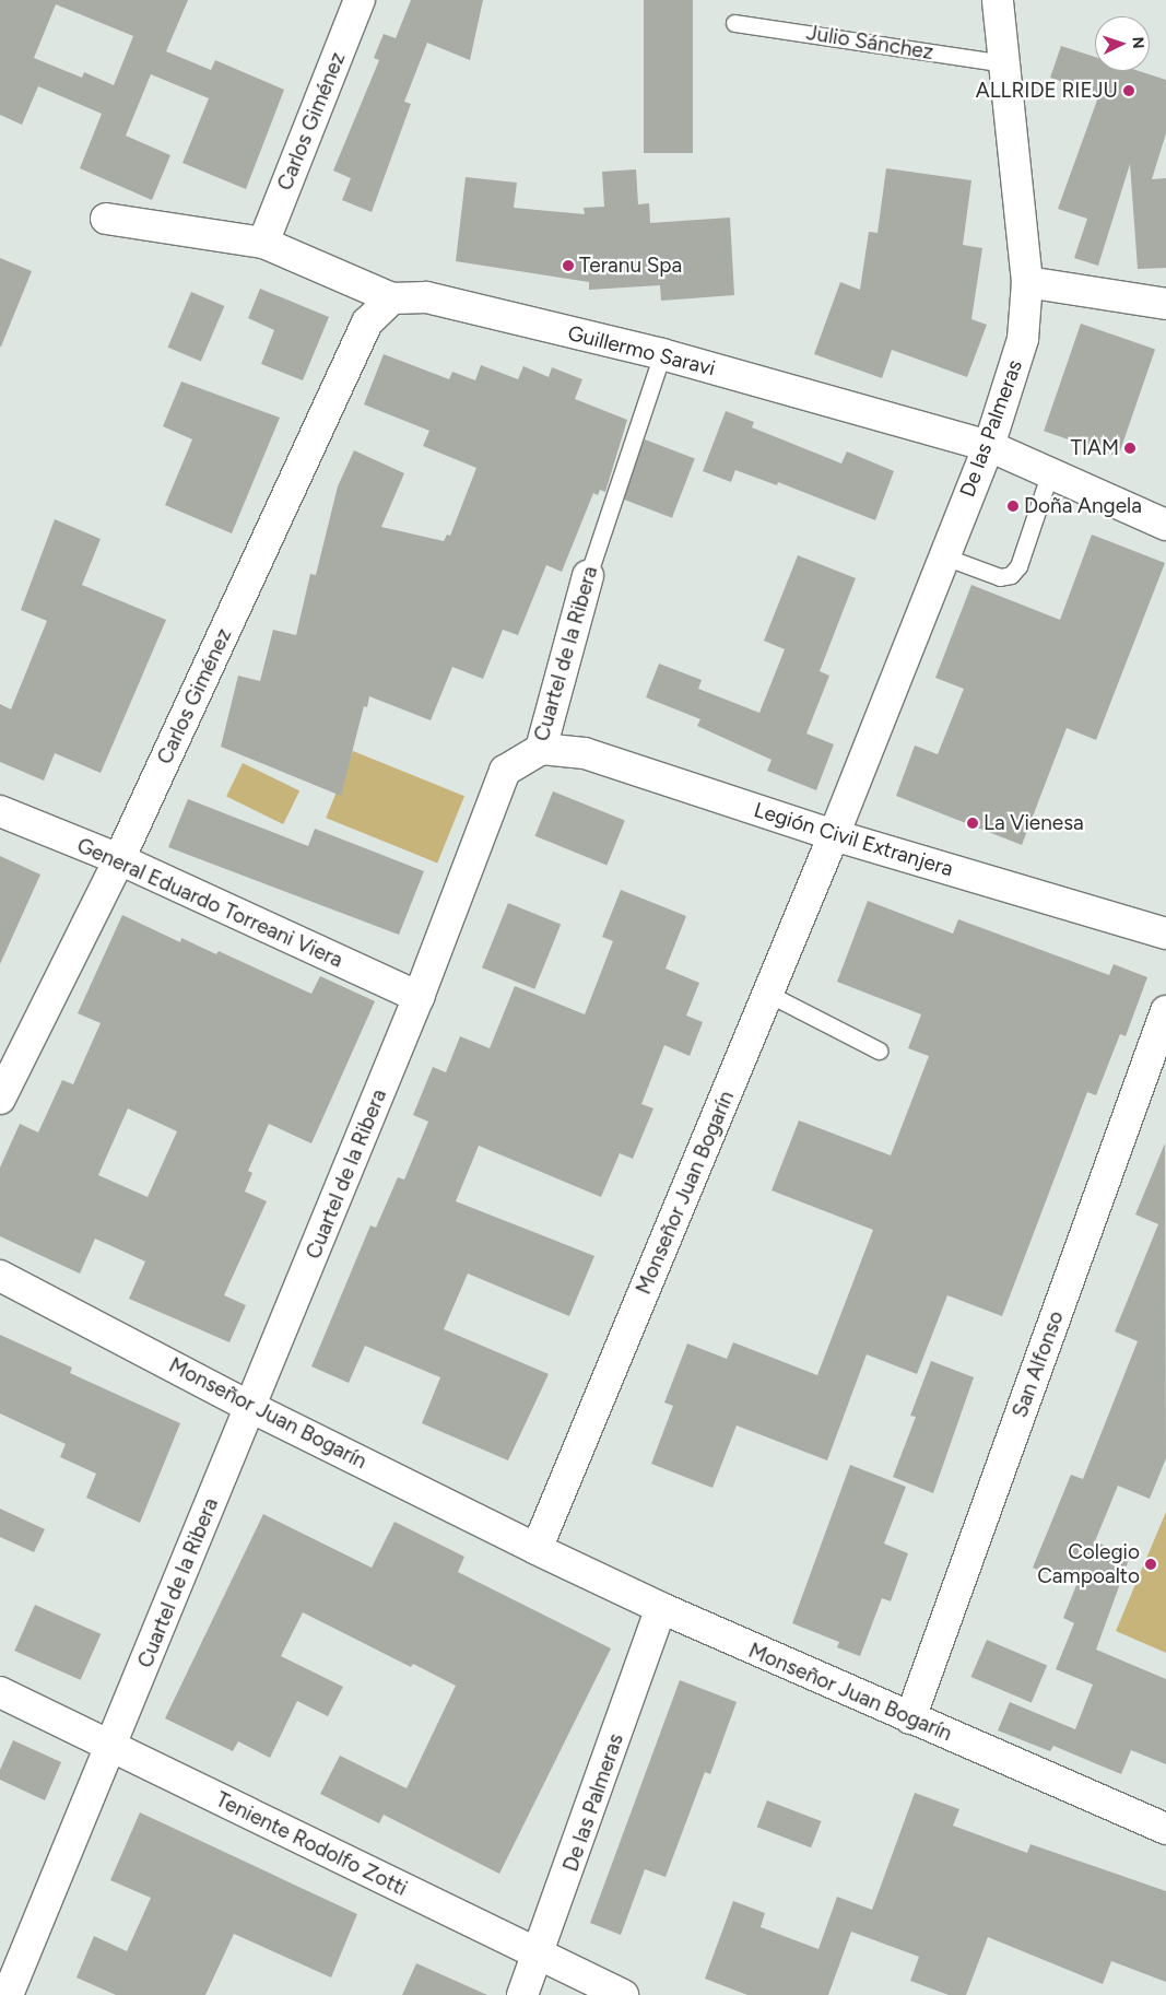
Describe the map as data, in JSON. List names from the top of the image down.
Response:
{
  "streets": {
    "street": [
      "Carlos Giménez",
      "Guillermo Saravi",
      "De las Palmeras",
      "Cuartel de la Ribera",
      "Legión Civil Extranjera",
      "General Eduardo Torreani Viera",
      "Monseñor Juan Bogarín",
      "San Alfonso",
      "Teniente Rodolfo Zotti"
    ],
    "lane": ["Julio Sánchez"]
  },
  "crossings": [
    ["Julio Sánchez", "De las Palmeras"],
    ["Carlos Giménez", "Guillermo Saravi"],
    ["Carlos Giménez", "General Eduardo Torreani Viera"],
    ["Guillermo Saravi", "De las Palmeras"],
    ["Guillermo Saravi", "Cuartel de la Ribera"],
    ["De las Palmeras", "Legión Civil Extranjera"],
    ["De las Palmeras", "Monseñor Juan Bogarín"],
    ["De las Palmeras", "Teniente Rodolfo Zotti"],
    ["Cuartel de la Ribera", "Legión Civil Extranjera"],
    ["Cuartel de la Ribera", "General Eduardo Torreani Viera"],
    ["Cuartel de la Ribera", "Monseñor Juan Bogarín"],
    ["Cuartel de la Ribera", "Teniente Rodolfo Zotti"],
    ["Legión Civil Extranjera", "Monseñor Juan Bogarín"],
    ["Monseñor Juan Bogarín", "San Alfonso"]
  ],
  "places": [
    "ALLRIDE RIEJU",
    "Teranu Spa",
    "TIAM",
    "Doña Angela",
    "La Vienesa",
    "Colegio Campoalto"
  ],
  "north": "right"
}
